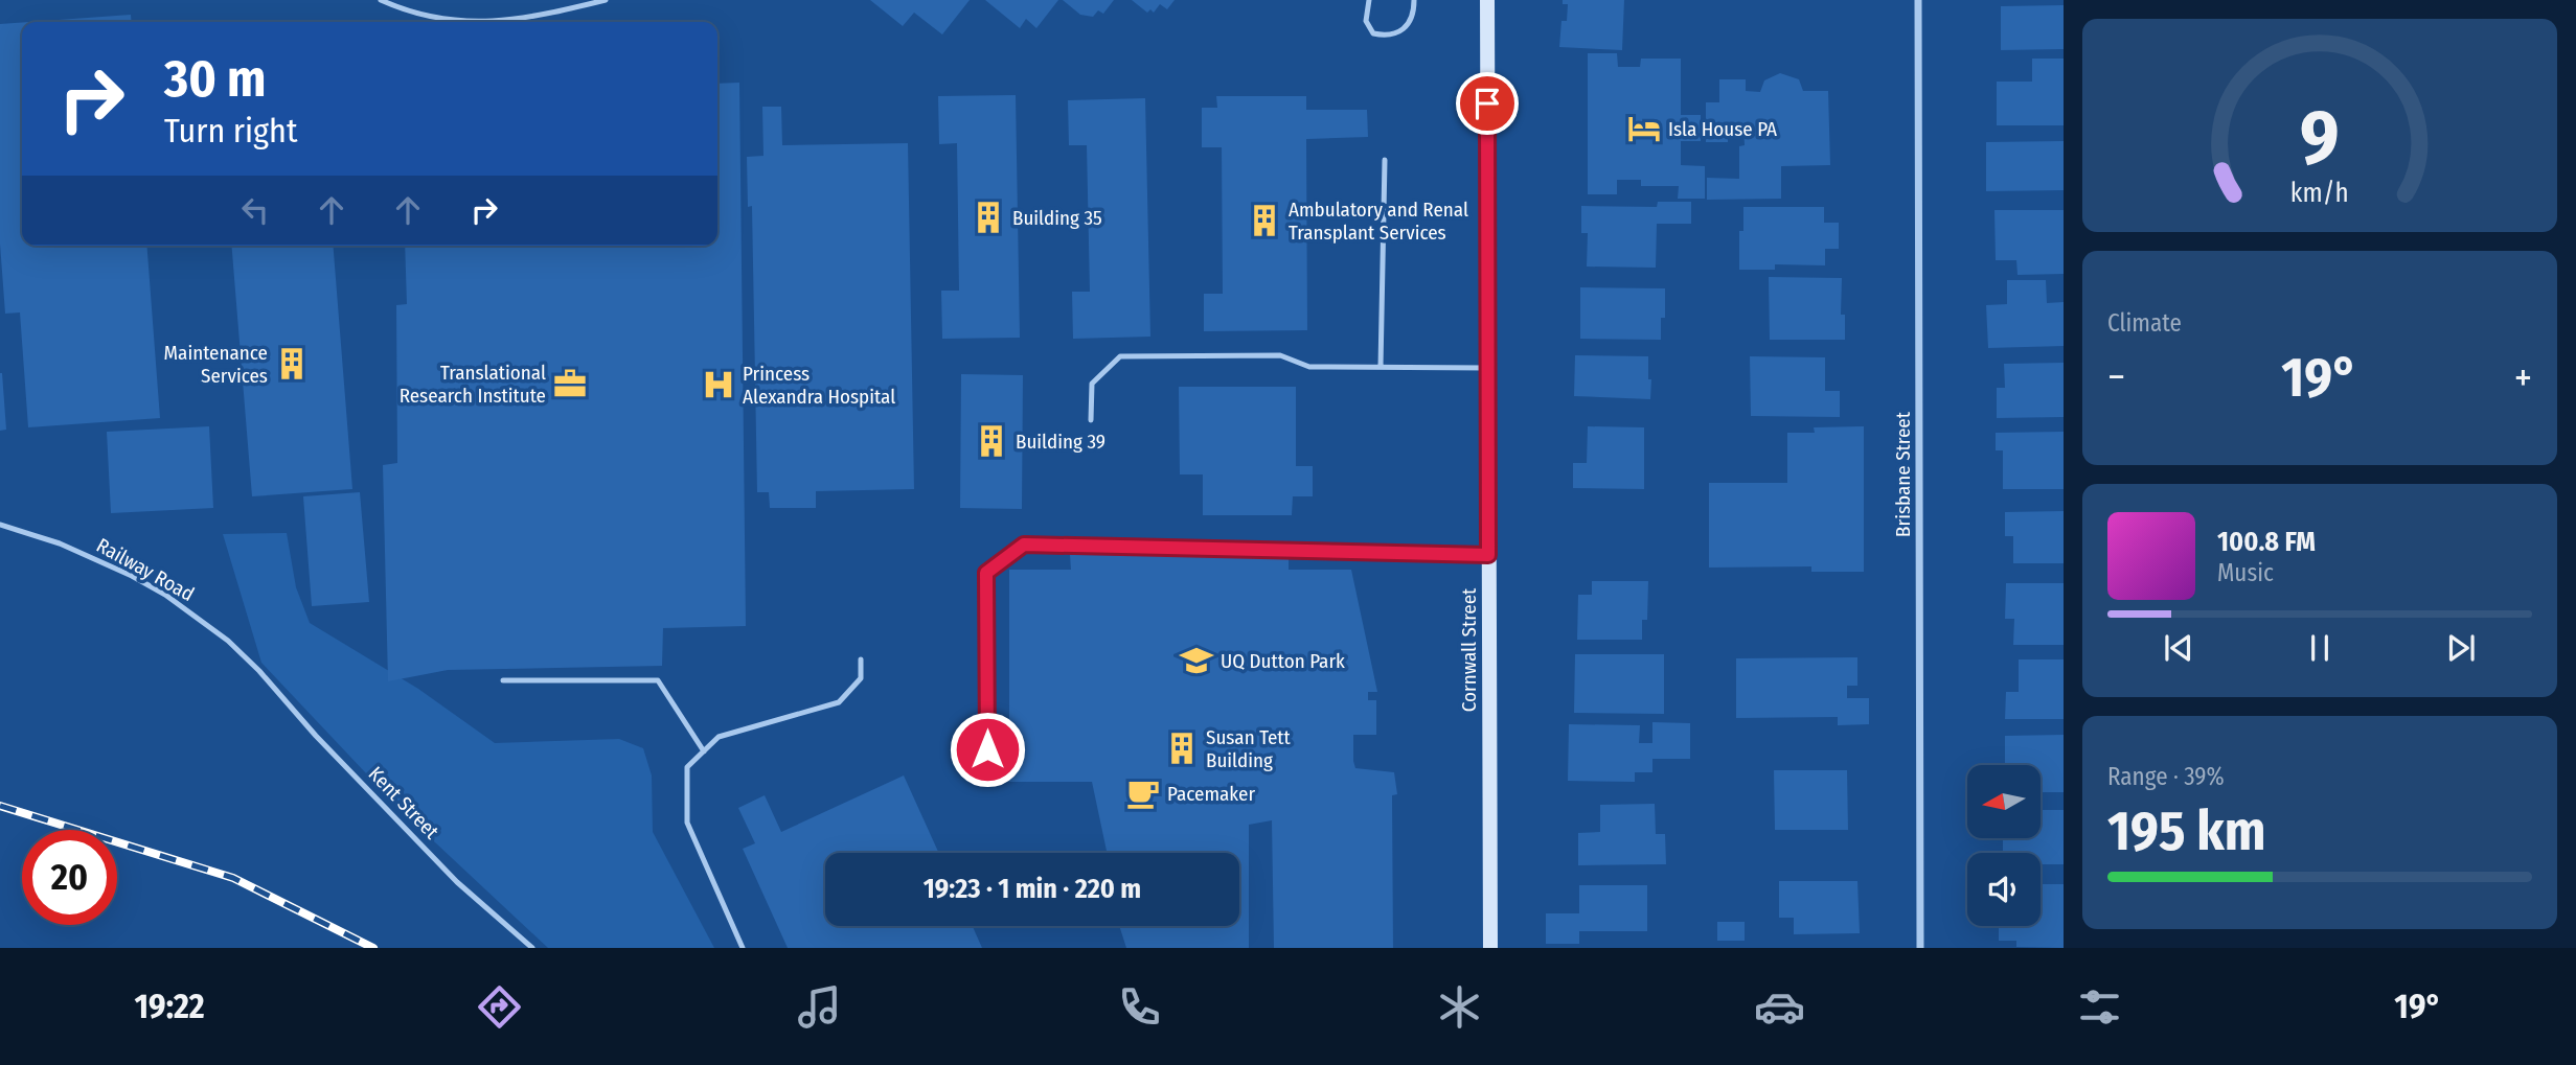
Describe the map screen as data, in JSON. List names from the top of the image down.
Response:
{
  "streets": {
    "main road": ["Cornwall Street"],
    "street": ["Brisbane Street"],
    "lane": ["Railway Road", "Kent Street"]
  },
  "crossings": [
    ["Railway Road", "Kent Street"]
  ],
  "places": {
    "hotel": ["Isla House PA"],
    "building": [
      "Building 35",
      "Ambulatory and Renal Transplant Services",
      "Maintenance Services",
      "Building 39",
      "Susan Tett Building"
    ],
    "office": ["Translational Research Institute"],
    "hospital": ["Princess Alexandra Hospital"],
    "school or university": ["UQ Dutton Park"],
    "cafe": ["Pacemaker"]
  },
  "north": "left",
  "page": {
    "turn": ["30 m", "Turn right"],
    "tile": [
      "Climate",
      ["Range · 39%", "195 km"]
    ],
    "heat": ["−", "19°", "+"],
    "song": ["100.8 FM", "Music"],
    "limit": "20",
    "trip": "19:23 · 1 min · 220 m",
    "tabs": ["19:22", "19°"],
    "gauge": ["9", "km/h"]
  }
}
